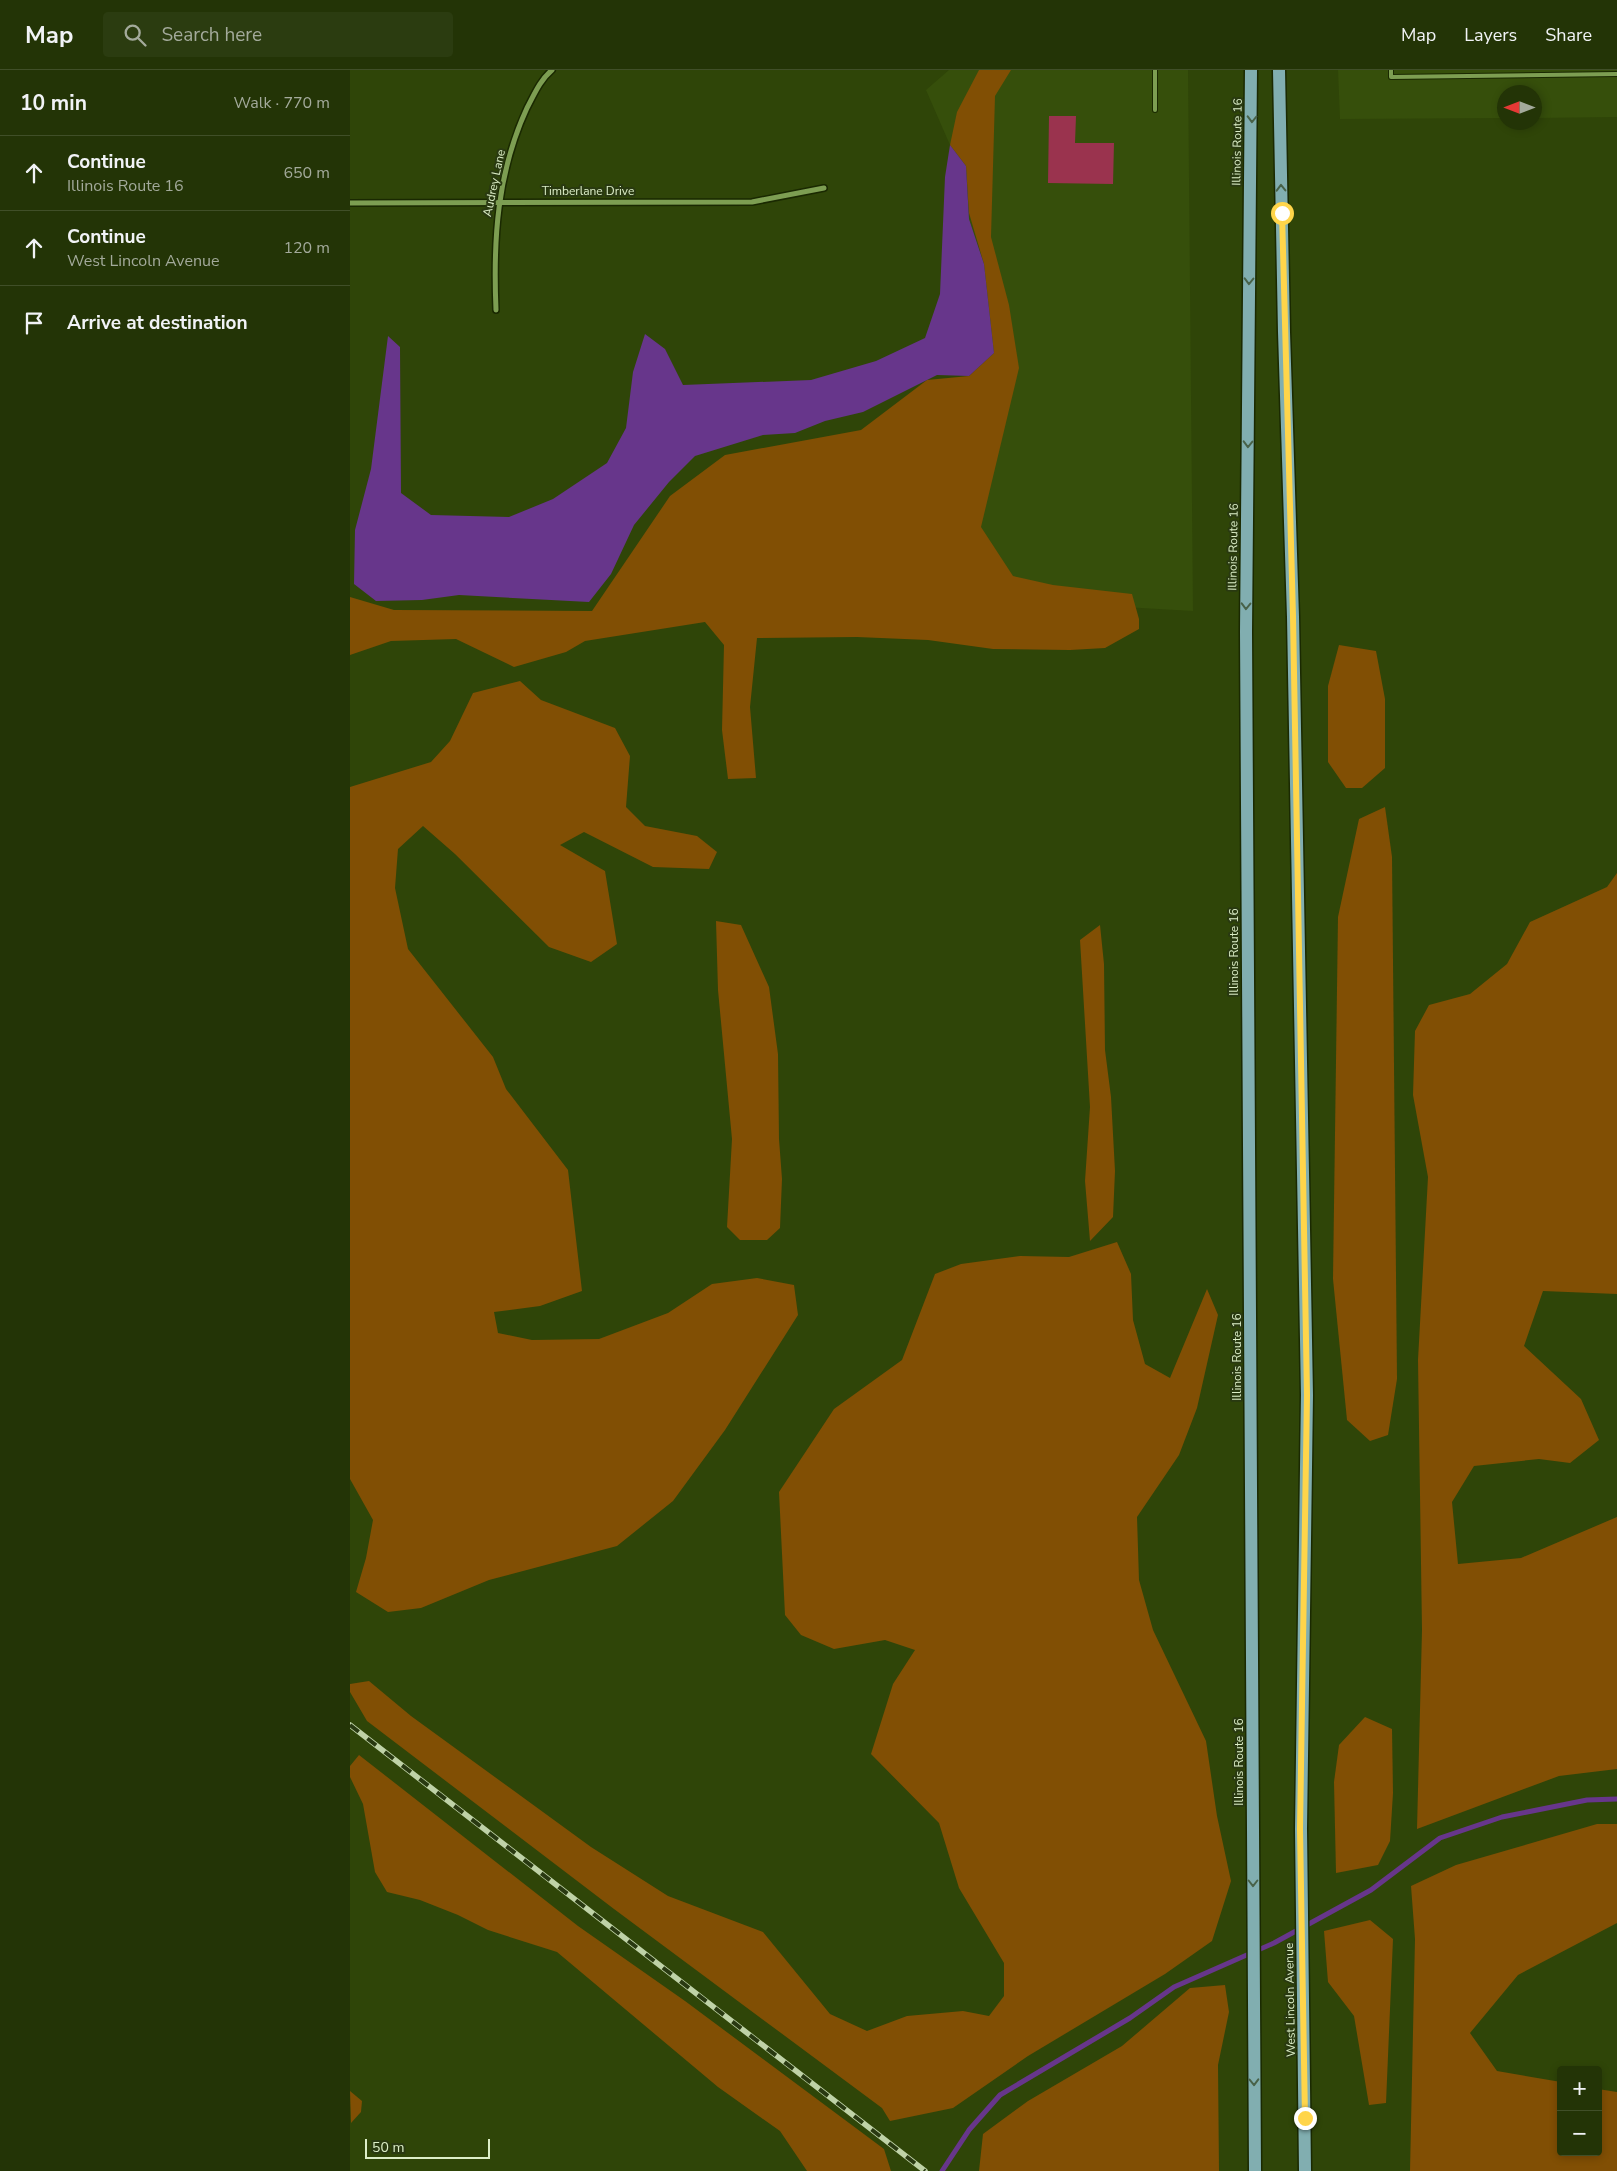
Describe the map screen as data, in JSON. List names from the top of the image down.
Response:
{
  "streets": {
    "main road": ["Illinois Route 16", "West Lincoln Avenue"],
    "street": ["Audrey Lane", "Timberlane Drive"]
  },
  "crossings": [
    ["Audrey Lane", "Timberlane Drive"]
  ],
  "one_way": ["Illinois Route 16", "West Lincoln Avenue"],
  "scale_bar": "50 m",
  "north": "left",
  "page": {
    "header": "Map",
    "search": "Search here",
    "nav": ["Map", "Layers", "Share"],
    "heading": ["10 min", "Walk · 770 m"],
    "list": [
      ["Continue", "Illinois Route 16", "650 m"],
      ["Continue", "West Lincoln Avenue", "120 m"],
      "Arrive at destination"
    ],
    "map_buttons": ["+", "−"],
    "scale": "50 m"
  }
}
